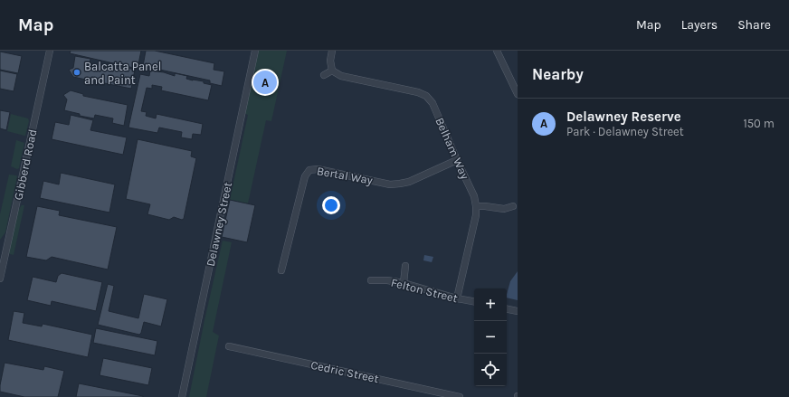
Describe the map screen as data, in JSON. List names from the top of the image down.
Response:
{
  "streets": {
    "street": [
      "Belham Way",
      "Gibberd Road",
      "Bertal Way",
      "Delawney Street",
      "Felton Street",
      "Cedric Street"
    ]
  },
  "crossings": [
    ["Belham Way", "Bertal Way"],
    ["Belham Way", "Felton Street"]
  ],
  "places": ["Balcatta Panel and Paint"],
  "page": {
    "header": "Map",
    "nav": ["Map", "Layers", "Share"],
    "heading": "Nearby",
    "pins": "A",
    "list": [
      {
        "mark": "A",
        "name": "Delawney Reserve",
        "note": "Park · Delawney Street",
        "value": "150 m"
      }
    ],
    "map_buttons": ["+", "−"]
  }
}
